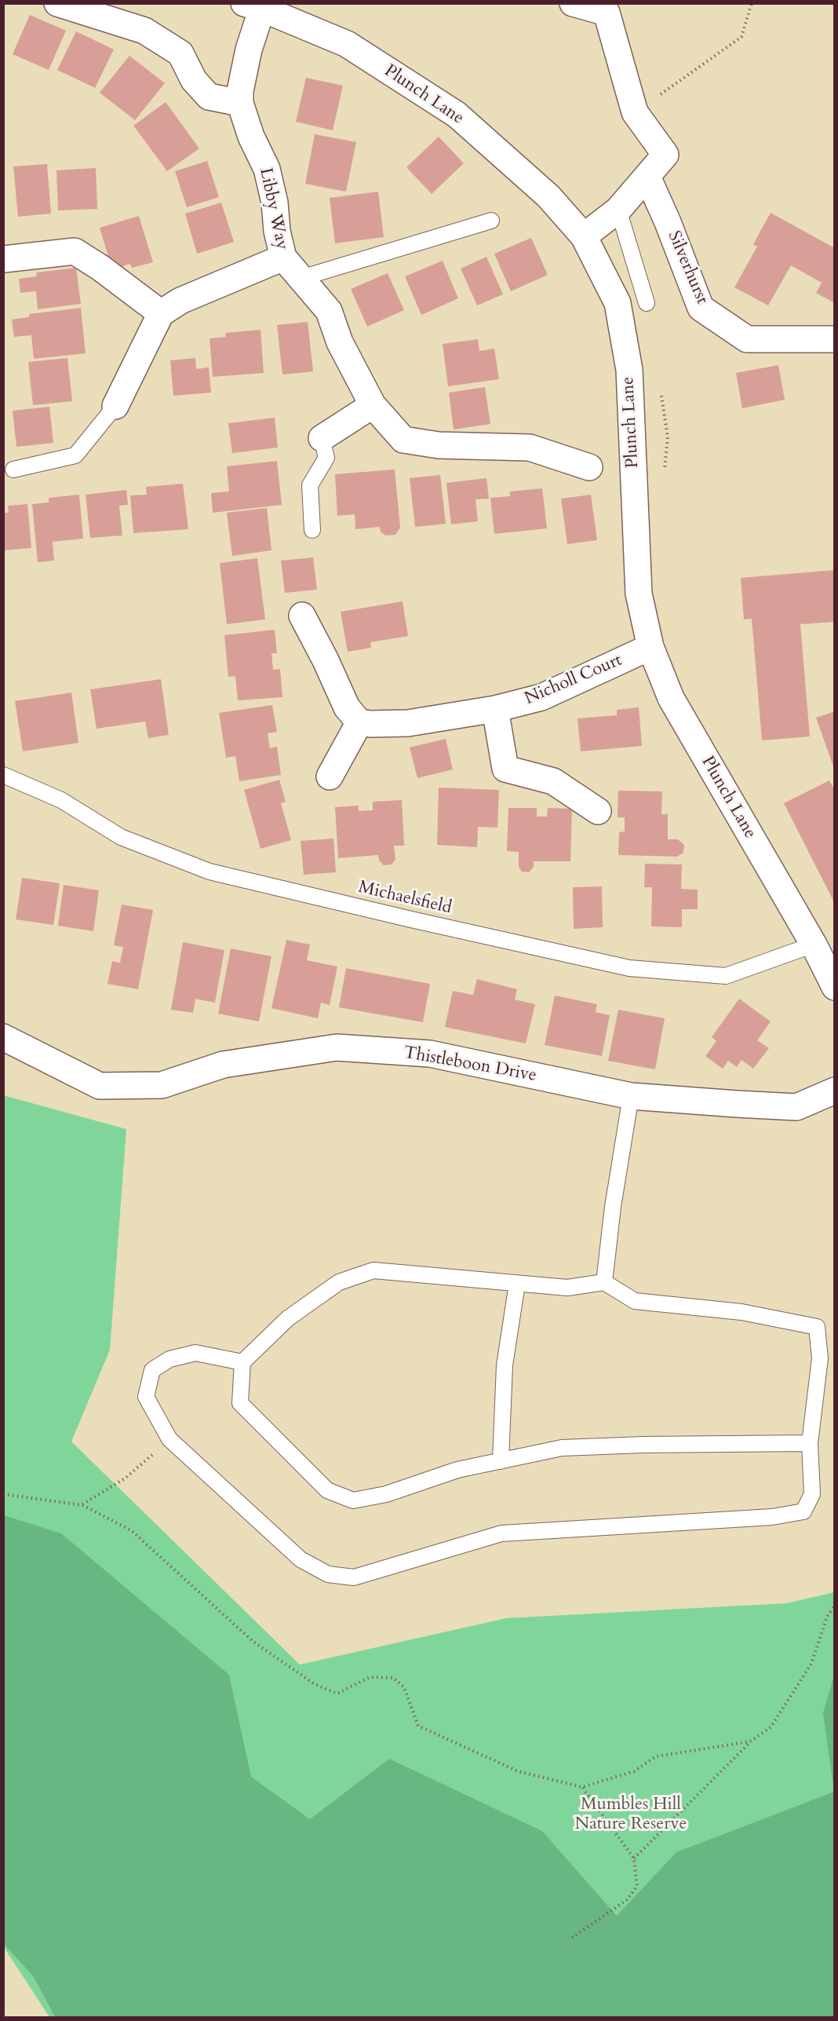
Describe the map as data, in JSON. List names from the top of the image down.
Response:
{
  "streets": {
    "street": [
      "Plunch Lane",
      "Libby Way",
      "Silverhurst",
      "Nicholl Court",
      "Thistleboon Drive"
    ],
    "lane": ["Michaelsfield"]
  },
  "crossings": [
    ["Plunch Lane", "Libby Way"],
    ["Plunch Lane", "Nicholl Court"],
    ["Plunch Lane", "Michaelsfield"]
  ],
  "parks": ["Mumbles Hill Nature Reserve"]
}
